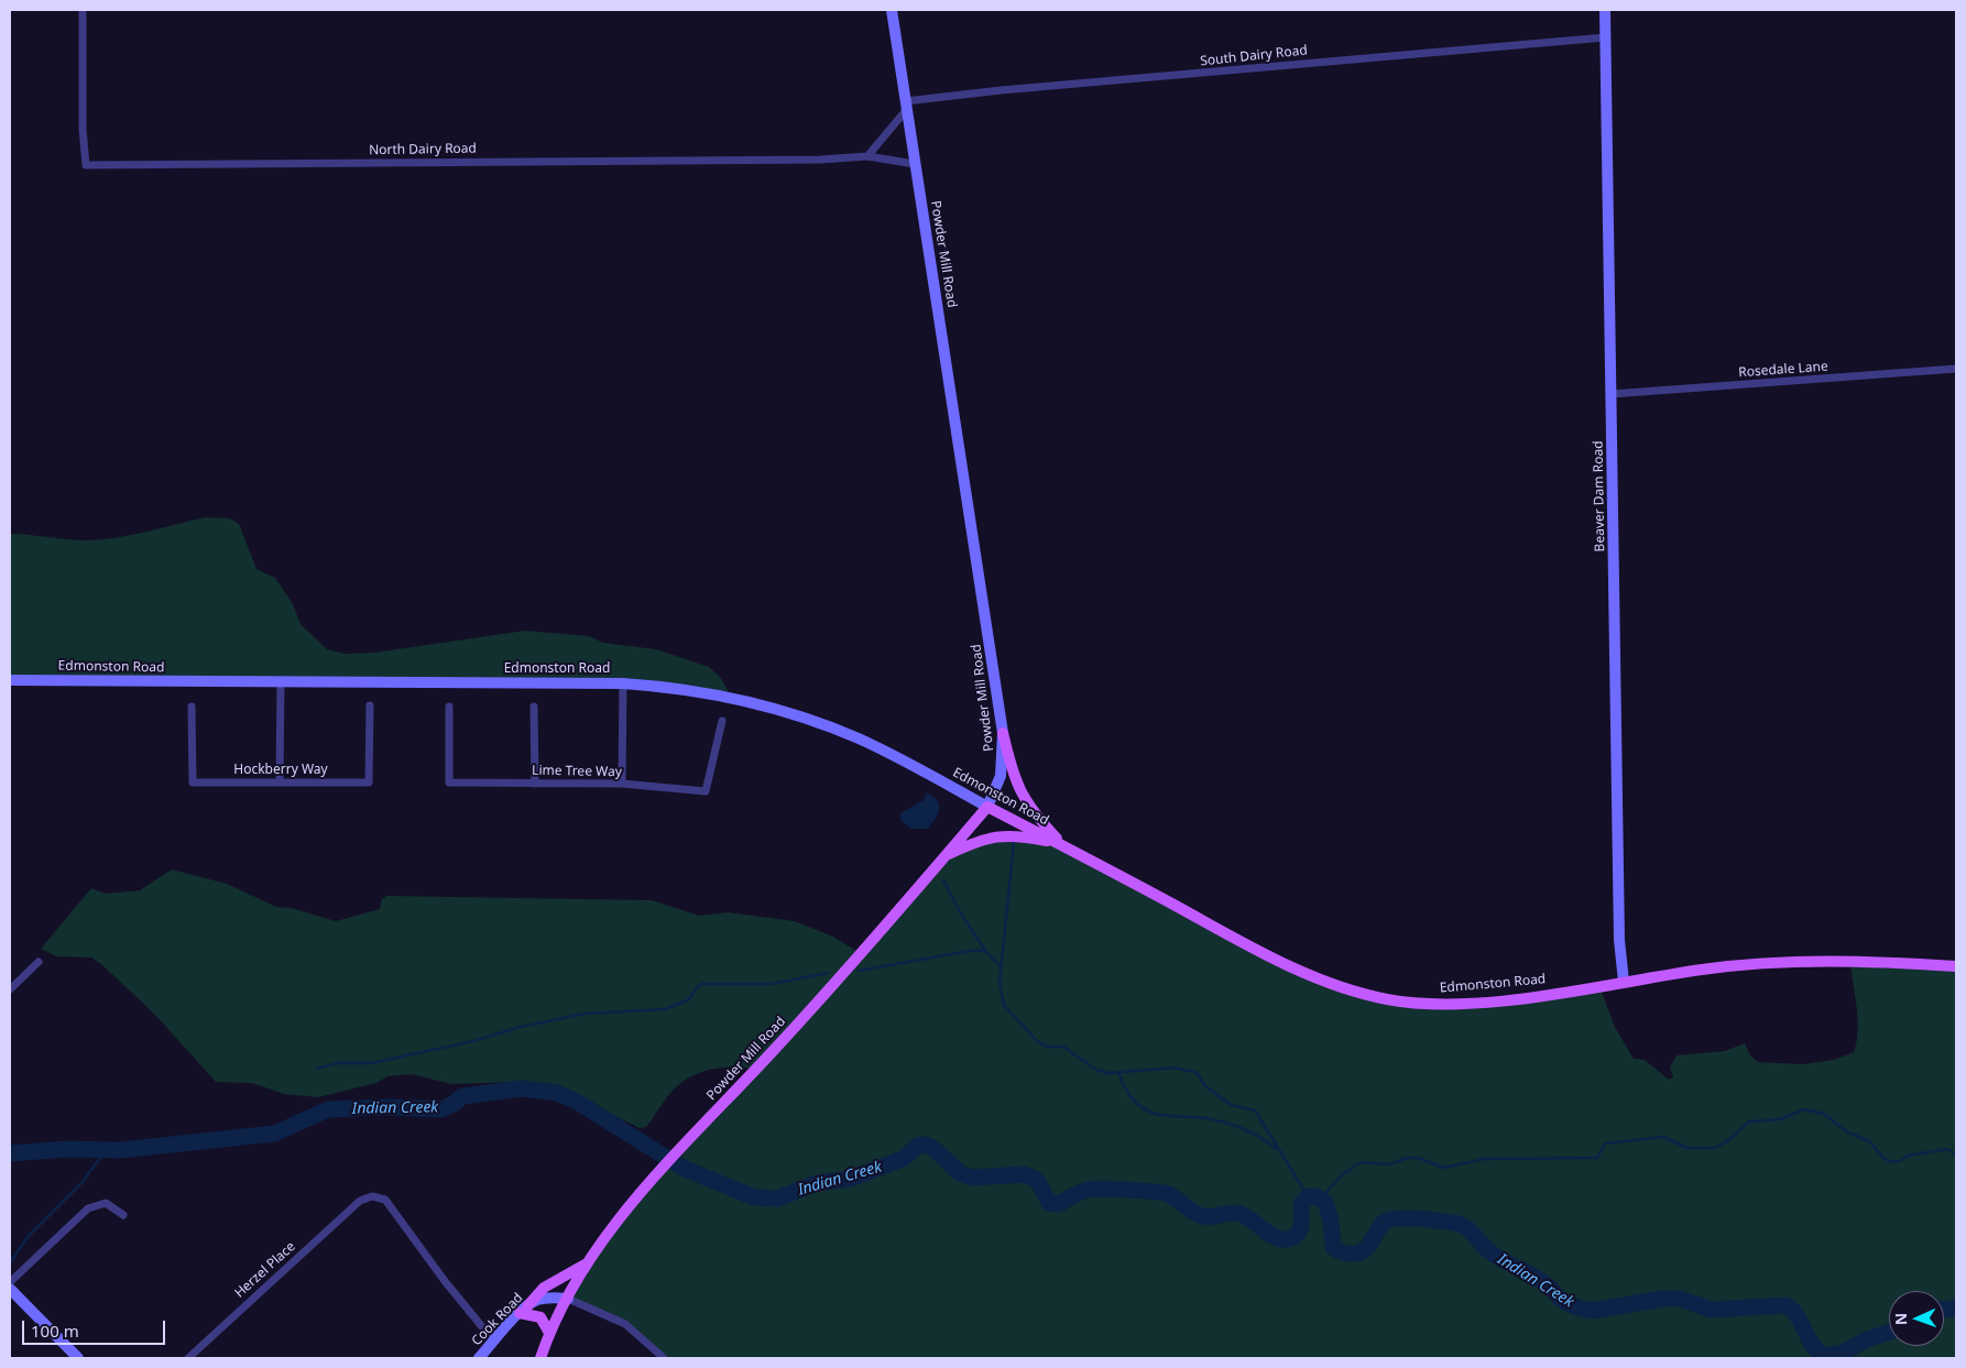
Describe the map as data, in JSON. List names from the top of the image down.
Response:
{
  "streets": {
    "main road": [
      "Powder Mill Road",
      "Beaver Dam Road",
      "Edmonston Road",
      "Cook Road"
    ],
    "street": [
      "South Dairy Road",
      "North Dairy Road",
      "Rosedale Lane",
      "Hockberry Way",
      "Lime Tree Way",
      "Herzel Place"
    ]
  },
  "crossings": [
    ["South Dairy Road", "Powder Mill Road"],
    ["South Dairy Road", "Beaver Dam Road"],
    ["North Dairy Road", "Powder Mill Road"],
    ["Powder Mill Road", "Edmonston Road"],
    ["Powder Mill Road", "Cook Road"],
    ["Rosedale Lane", "Beaver Dam Road"],
    ["Beaver Dam Road", "Edmonston Road"],
    ["Herzel Place", "Cook Road"]
  ],
  "water": ["Indian Creek"],
  "scale_bar": "100 m",
  "north": "left"
}
